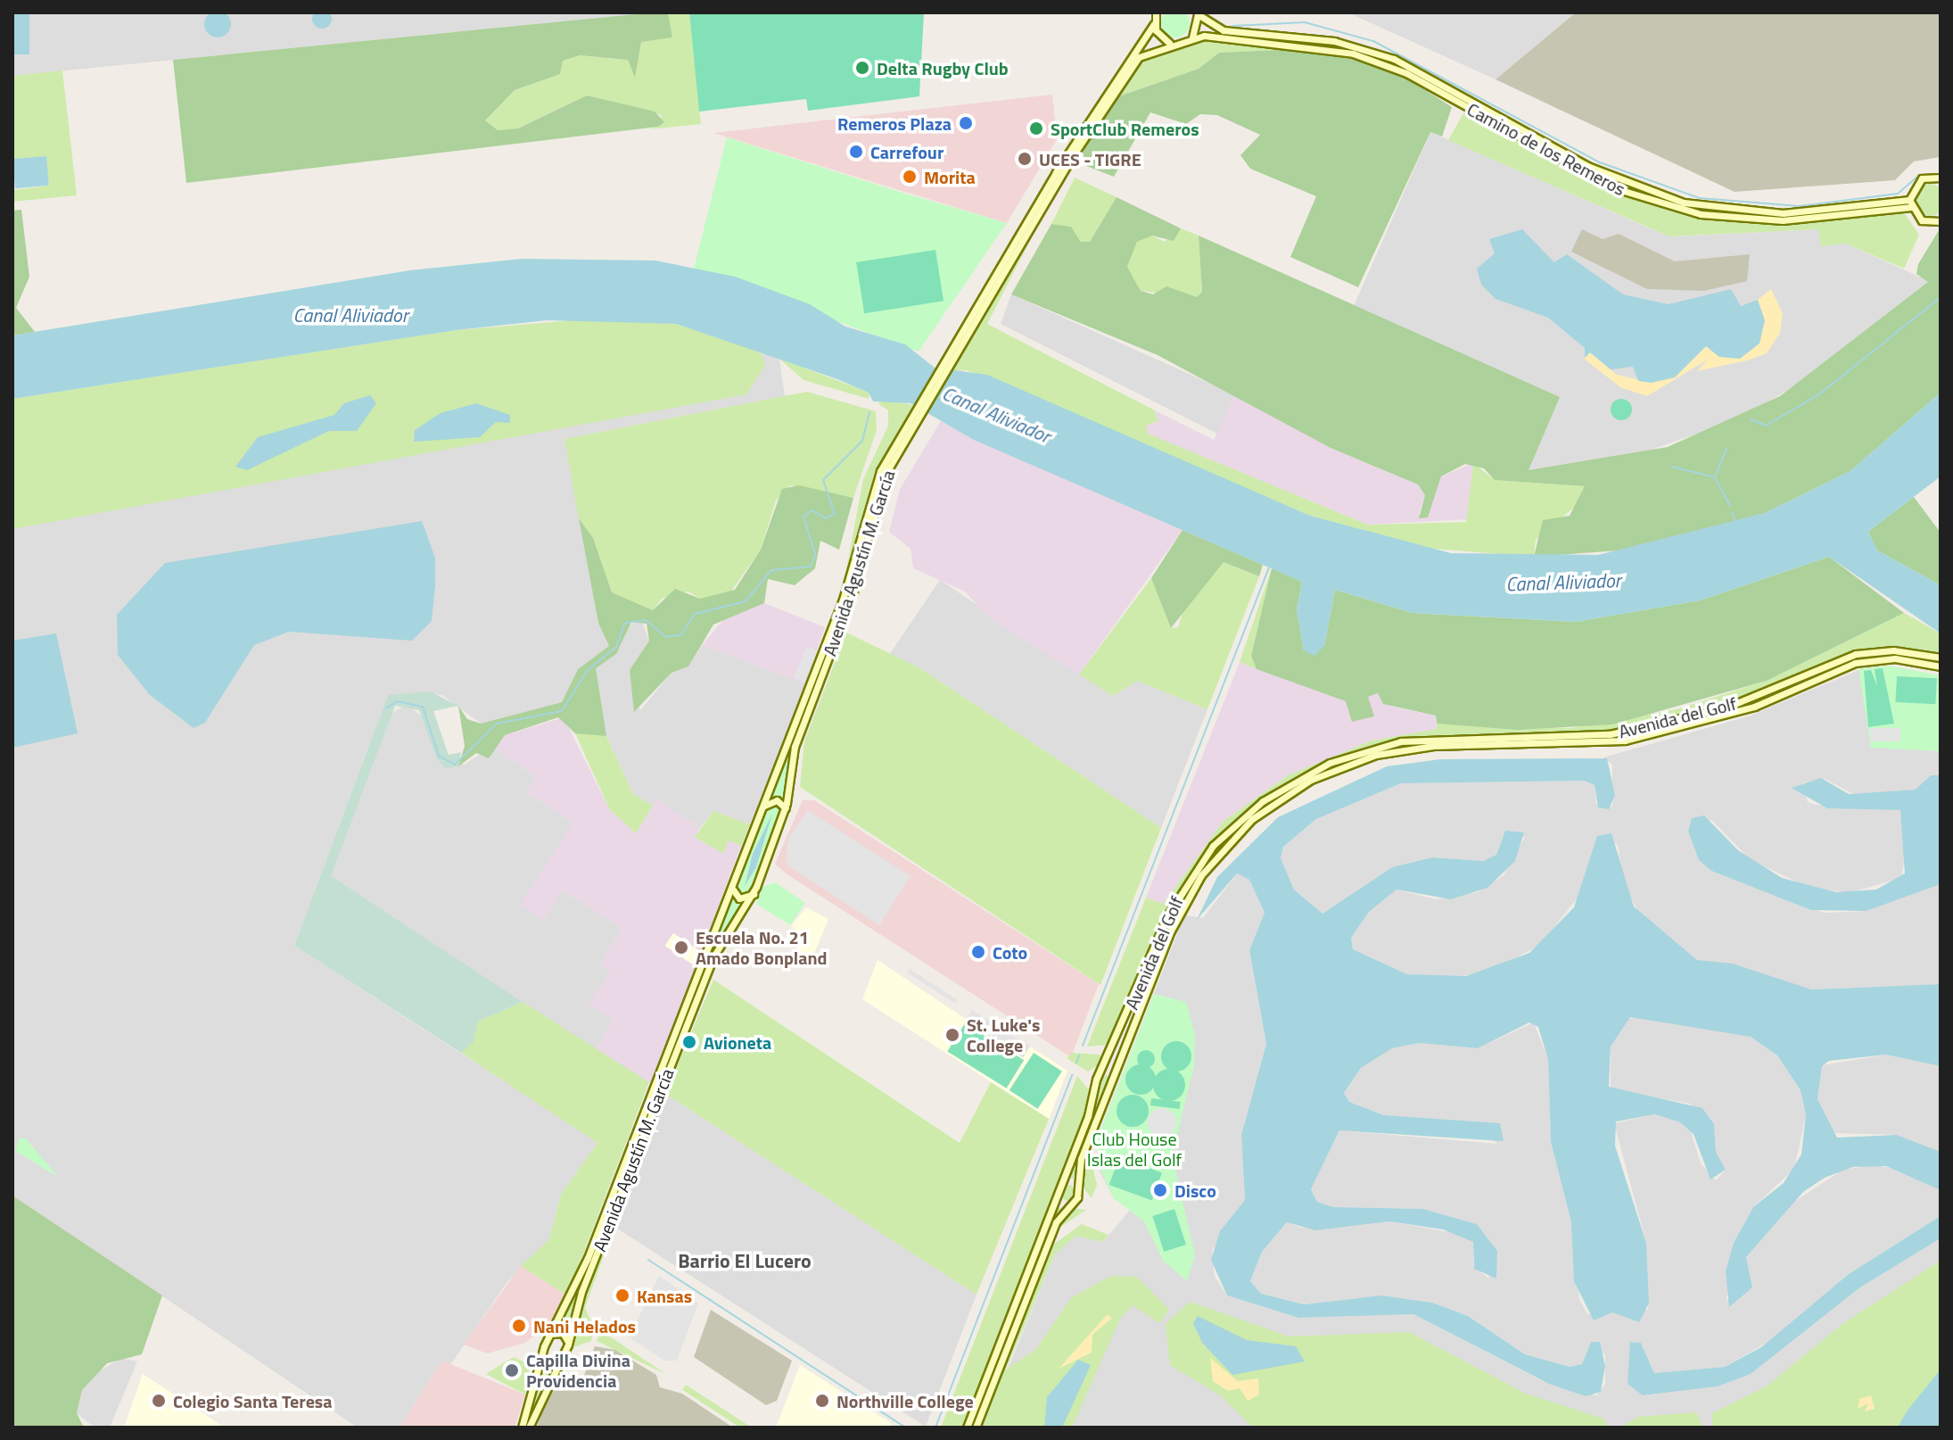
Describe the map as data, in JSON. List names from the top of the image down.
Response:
{
  "streets": {
    "main road": ["Camino de los Remeros", "Avenida Agustín M. García", "Avenida del Golf"]
  },
  "districts": ["Barrio El Lucero"],
  "water": ["Canal Aliviador"],
  "parks": ["Club House Islas del Golf"],
  "places": [
    "Delta Rugby Club",
    "Remeros Plaza",
    "SportClub Remeros",
    "Carrefour",
    "UCES - TIGRE",
    "Morita",
    "Escuela No. 21 Amado Bonpland",
    "Coto",
    "St. Luke's College",
    "Avioneta",
    "Disco",
    "Kansas",
    "Nani Helados",
    "Capilla Divina Providencia",
    "Colegio Santa Teresa",
    "Northville College"
  ]
}
